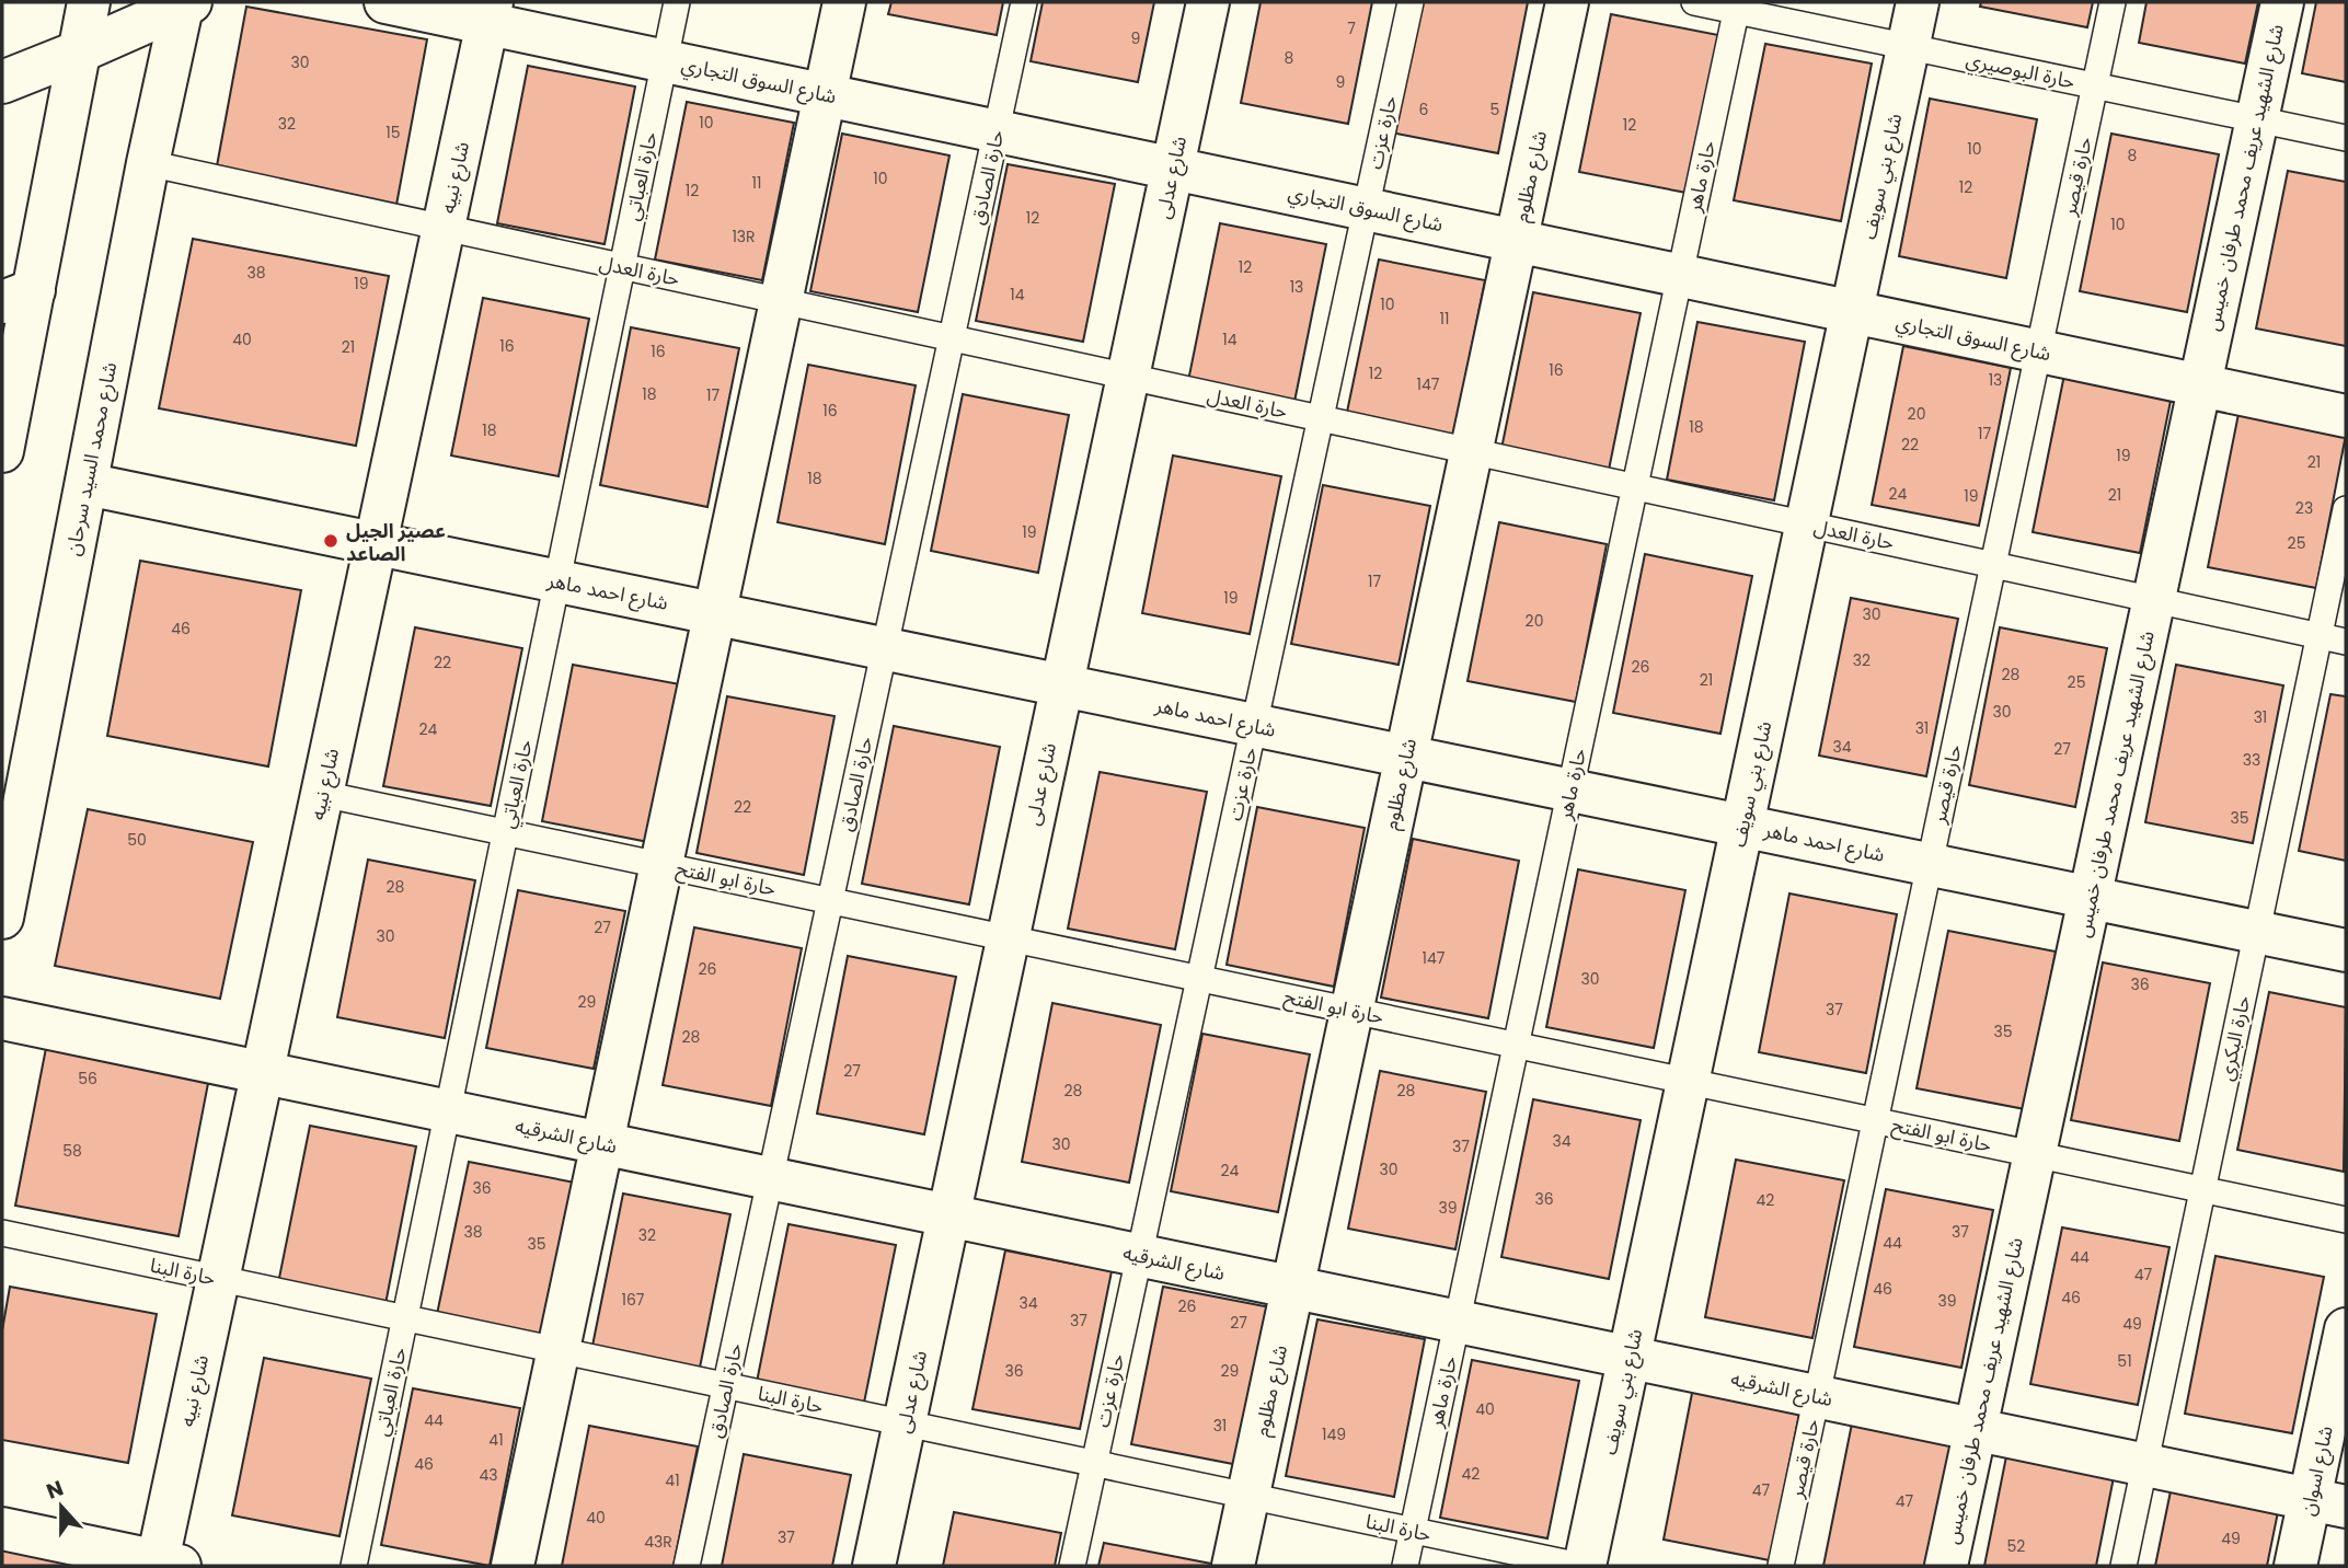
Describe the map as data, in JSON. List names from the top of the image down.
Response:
{
  "streets": {
    "street": [
      "شارع السوق التجاري",
      "شارع مظلوم",
      "شارع بني سويف",
      "شارع نبيه",
      "شارع عدلى",
      "شارع الشهيد عريف محمد طرفان خميس",
      "شارع محمد السيد سرحان",
      "شارع احمد ماهر",
      "شارع الشرقيه",
      "شارع اسوان"
    ],
    "lane": [
      "حارة البوصيري",
      "حارة عزت",
      "حارة العباتي",
      "حارة ماهر",
      "حارة قيصر",
      "حارة الصادق",
      "حارة العدل",
      "حارة ابو الفتح",
      "حارة البكري",
      "حارة البنا"
    ]
  },
  "crossings": [
    ["حارة البوصيري", "حارة ماهر"],
    ["حارة البوصيري", "شارع بني سويف"],
    ["حارة البوصيري", "حارة قيصر"],
    ["حارة البوصيري", "شارع الشهيد عريف محمد طرفان خميس"],
    ["شارع السوق التجاري", "حارة عزت"],
    ["شارع السوق التجاري", "حارة العباتي"],
    ["شارع السوق التجاري", "شارع مظلوم"],
    ["شارع السوق التجاري", "حارة ماهر"],
    ["شارع السوق التجاري", "شارع بني سويف"],
    ["شارع السوق التجاري", "حارة قيصر"],
    ["شارع السوق التجاري", "شارع نبيه"],
    ["شارع السوق التجاري", "حارة الصادق"],
    ["شارع السوق التجاري", "شارع عدلى"],
    ["شارع السوق التجاري", "شارع الشهيد عريف محمد طرفان خميس"],
    ["حارة عزت", "حارة العدل"],
    ["حارة عزت", "شارع احمد ماهر"],
    ["حارة عزت", "حارة ابو الفتح"],
    ["حارة عزت", "شارع الشرقيه"],
    ["حارة عزت", "حارة البنا"],
    ["حارة العباتي", "حارة العدل"],
    ["حارة العباتي", "شارع احمد ماهر"],
    ["حارة العباتي", "حارة ابو الفتح"],
    ["حارة العباتي", "شارع الشرقيه"],
    ["حارة العباتي", "حارة البنا"],
    ["شارع مظلوم", "حارة العدل"],
    ["شارع مظلوم", "شارع احمد ماهر"],
    ["شارع مظلوم", "حارة ابو الفتح"],
    ["شارع مظلوم", "شارع الشرقيه"],
    ["شارع مظلوم", "حارة البنا"],
    ["حارة ماهر", "حارة العدل"],
    ["حارة ماهر", "شارع احمد ماهر"],
    ["حارة ماهر", "حارة ابو الفتح"],
    ["حارة ماهر", "شارع الشرقيه"],
    ["حارة ماهر", "حارة البنا"],
    ["شارع بني سويف", "حارة العدل"],
    ["شارع بني سويف", "شارع احمد ماهر"],
    ["شارع بني سويف", "حارة ابو الفتح"],
    ["شارع بني سويف", "شارع الشرقيه"],
    ["شارع بني سويف", "حارة البنا"],
    ["حارة قيصر", "حارة العدل"],
    ["حارة قيصر", "شارع احمد ماهر"],
    ["حارة قيصر", "حارة ابو الفتح"],
    ["حارة قيصر", "شارع الشرقيه"],
    ["شارع نبيه", "حارة العدل"],
    ["شارع نبيه", "شارع احمد ماهر"],
    ["شارع نبيه", "حارة ابو الفتح"],
    ["شارع نبيه", "شارع الشرقيه"],
    ["شارع نبيه", "حارة البنا"],
    ["حارة الصادق", "حارة العدل"],
    ["حارة الصادق", "شارع احمد ماهر"],
    ["حارة الصادق", "حارة ابو الفتح"],
    ["حارة الصادق", "شارع الشرقيه"],
    ["حارة الصادق", "حارة البنا"],
    ["شارع عدلى", "حارة العدل"],
    ["شارع عدلى", "شارع احمد ماهر"],
    ["شارع عدلى", "حارة ابو الفتح"],
    ["شارع عدلى", "شارع الشرقيه"],
    ["شارع عدلى", "حارة البنا"],
    ["شارع الشهيد عريف محمد طرفان خميس", "حارة العدل"],
    ["شارع الشهيد عريف محمد طرفان خميس", "شارع احمد ماهر"],
    ["شارع الشهيد عريف محمد طرفان خميس", "حارة ابو الفتح"],
    ["شارع الشهيد عريف محمد طرفان خميس", "شارع الشرقيه"],
    ["حارة العدل", "شارع محمد السيد سرحان"],
    ["حارة العدل", "حارة البكري"],
    ["شارع محمد السيد سرحان", "شارع احمد ماهر"],
    ["شارع احمد ماهر", "حارة البكري"],
    ["حارة ابو الفتح", "حارة البكري"],
    ["حارة البكري", "شارع الشرقيه"],
    ["شارع الشرقيه", "شارع اسوان"]
  ],
  "places": ["عصير الجيل الصاعد"],
  "house_numbers": [
    "7",
    "9",
    "8",
    "30",
    "9",
    "6",
    "5",
    "10",
    "32",
    "12",
    "15",
    "10",
    "8",
    "10",
    "11",
    "12",
    "12",
    "12",
    "10",
    "13R",
    "12",
    "38",
    "19",
    "13",
    "14",
    "10",
    "11",
    "40",
    "14",
    "16",
    "21",
    "16",
    "16",
    "12",
    "13",
    "147",
    "18",
    "17",
    "16",
    "20",
    "18",
    "18",
    "17",
    "22",
    "19",
    "21",
    "18",
    "24",
    "21",
    "19",
    "23",
    "19",
    "25",
    "17",
    "19",
    "30",
    "20",
    "46",
    "32",
    "22",
    "26",
    "28",
    "21",
    "25",
    "30",
    "31",
    "31",
    "24",
    "34",
    "27",
    "33",
    "22",
    "35",
    "50",
    "28",
    "27",
    "30",
    "147",
    "26",
    "30",
    "36",
    "29",
    "37",
    "35",
    "28",
    "27",
    "56",
    "28",
    "28",
    "34",
    "30",
    "37",
    "58",
    "30",
    "24",
    "36",
    "36",
    "42",
    "39",
    "38",
    "37",
    "32",
    "44",
    "35",
    "44",
    "47",
    "46",
    "46",
    "167",
    "39",
    "34",
    "26",
    "37",
    "27",
    "49",
    "51",
    "36",
    "29",
    "40",
    "44",
    "31",
    "149",
    "41",
    "46",
    "42",
    "43",
    "41",
    "47",
    "47",
    "40",
    "37",
    "49",
    "43R",
    "52"
  ],
  "north": "top"
}
